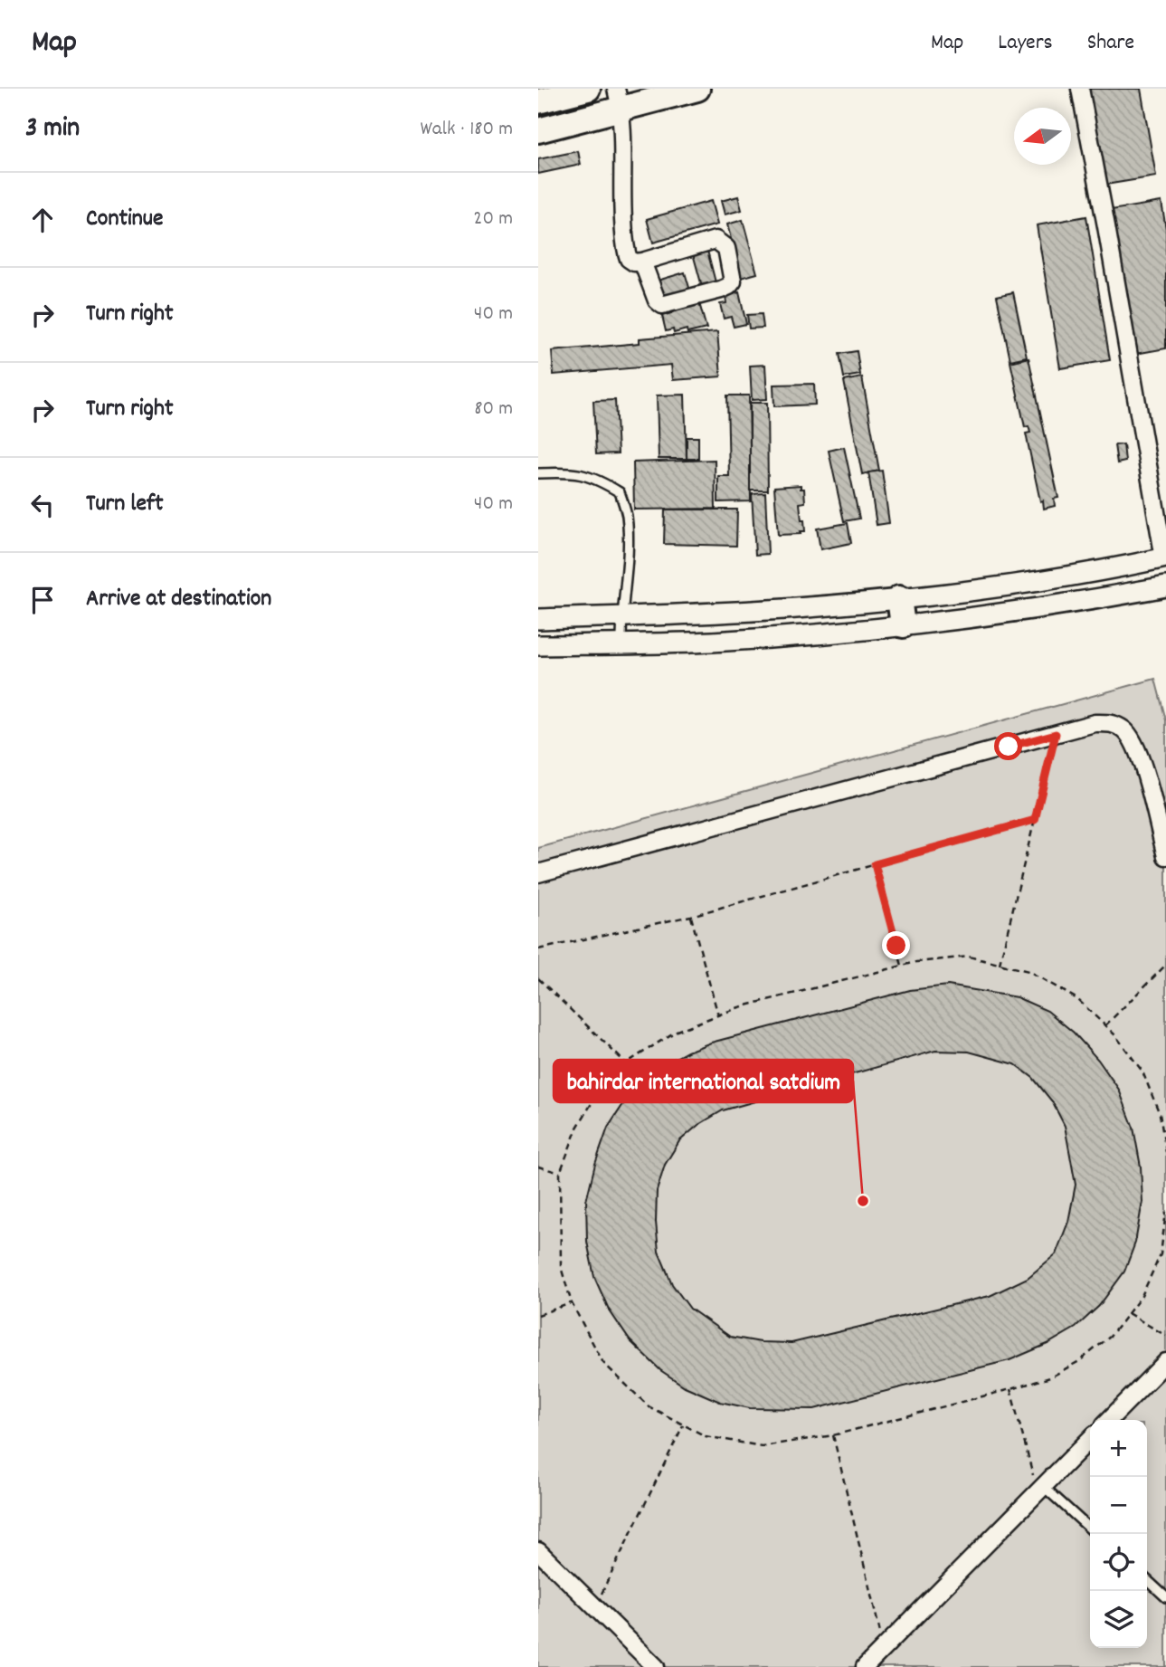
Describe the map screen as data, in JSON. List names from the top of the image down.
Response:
{
  "places": ["bahirdar international satdium"],
  "north": "left",
  "page": {
    "header": "Map",
    "nav": ["Map", "Layers", "Share"],
    "heading": ["3 min", "Walk · 180 m"],
    "list": [
      ["Continue", "20 m"],
      ["Turn right", "40 m"],
      ["Turn right", "80 m"],
      ["Turn left", "40 m"],
      "Arrive at destination"
    ],
    "map_buttons": ["+", "−"]
  }
}
